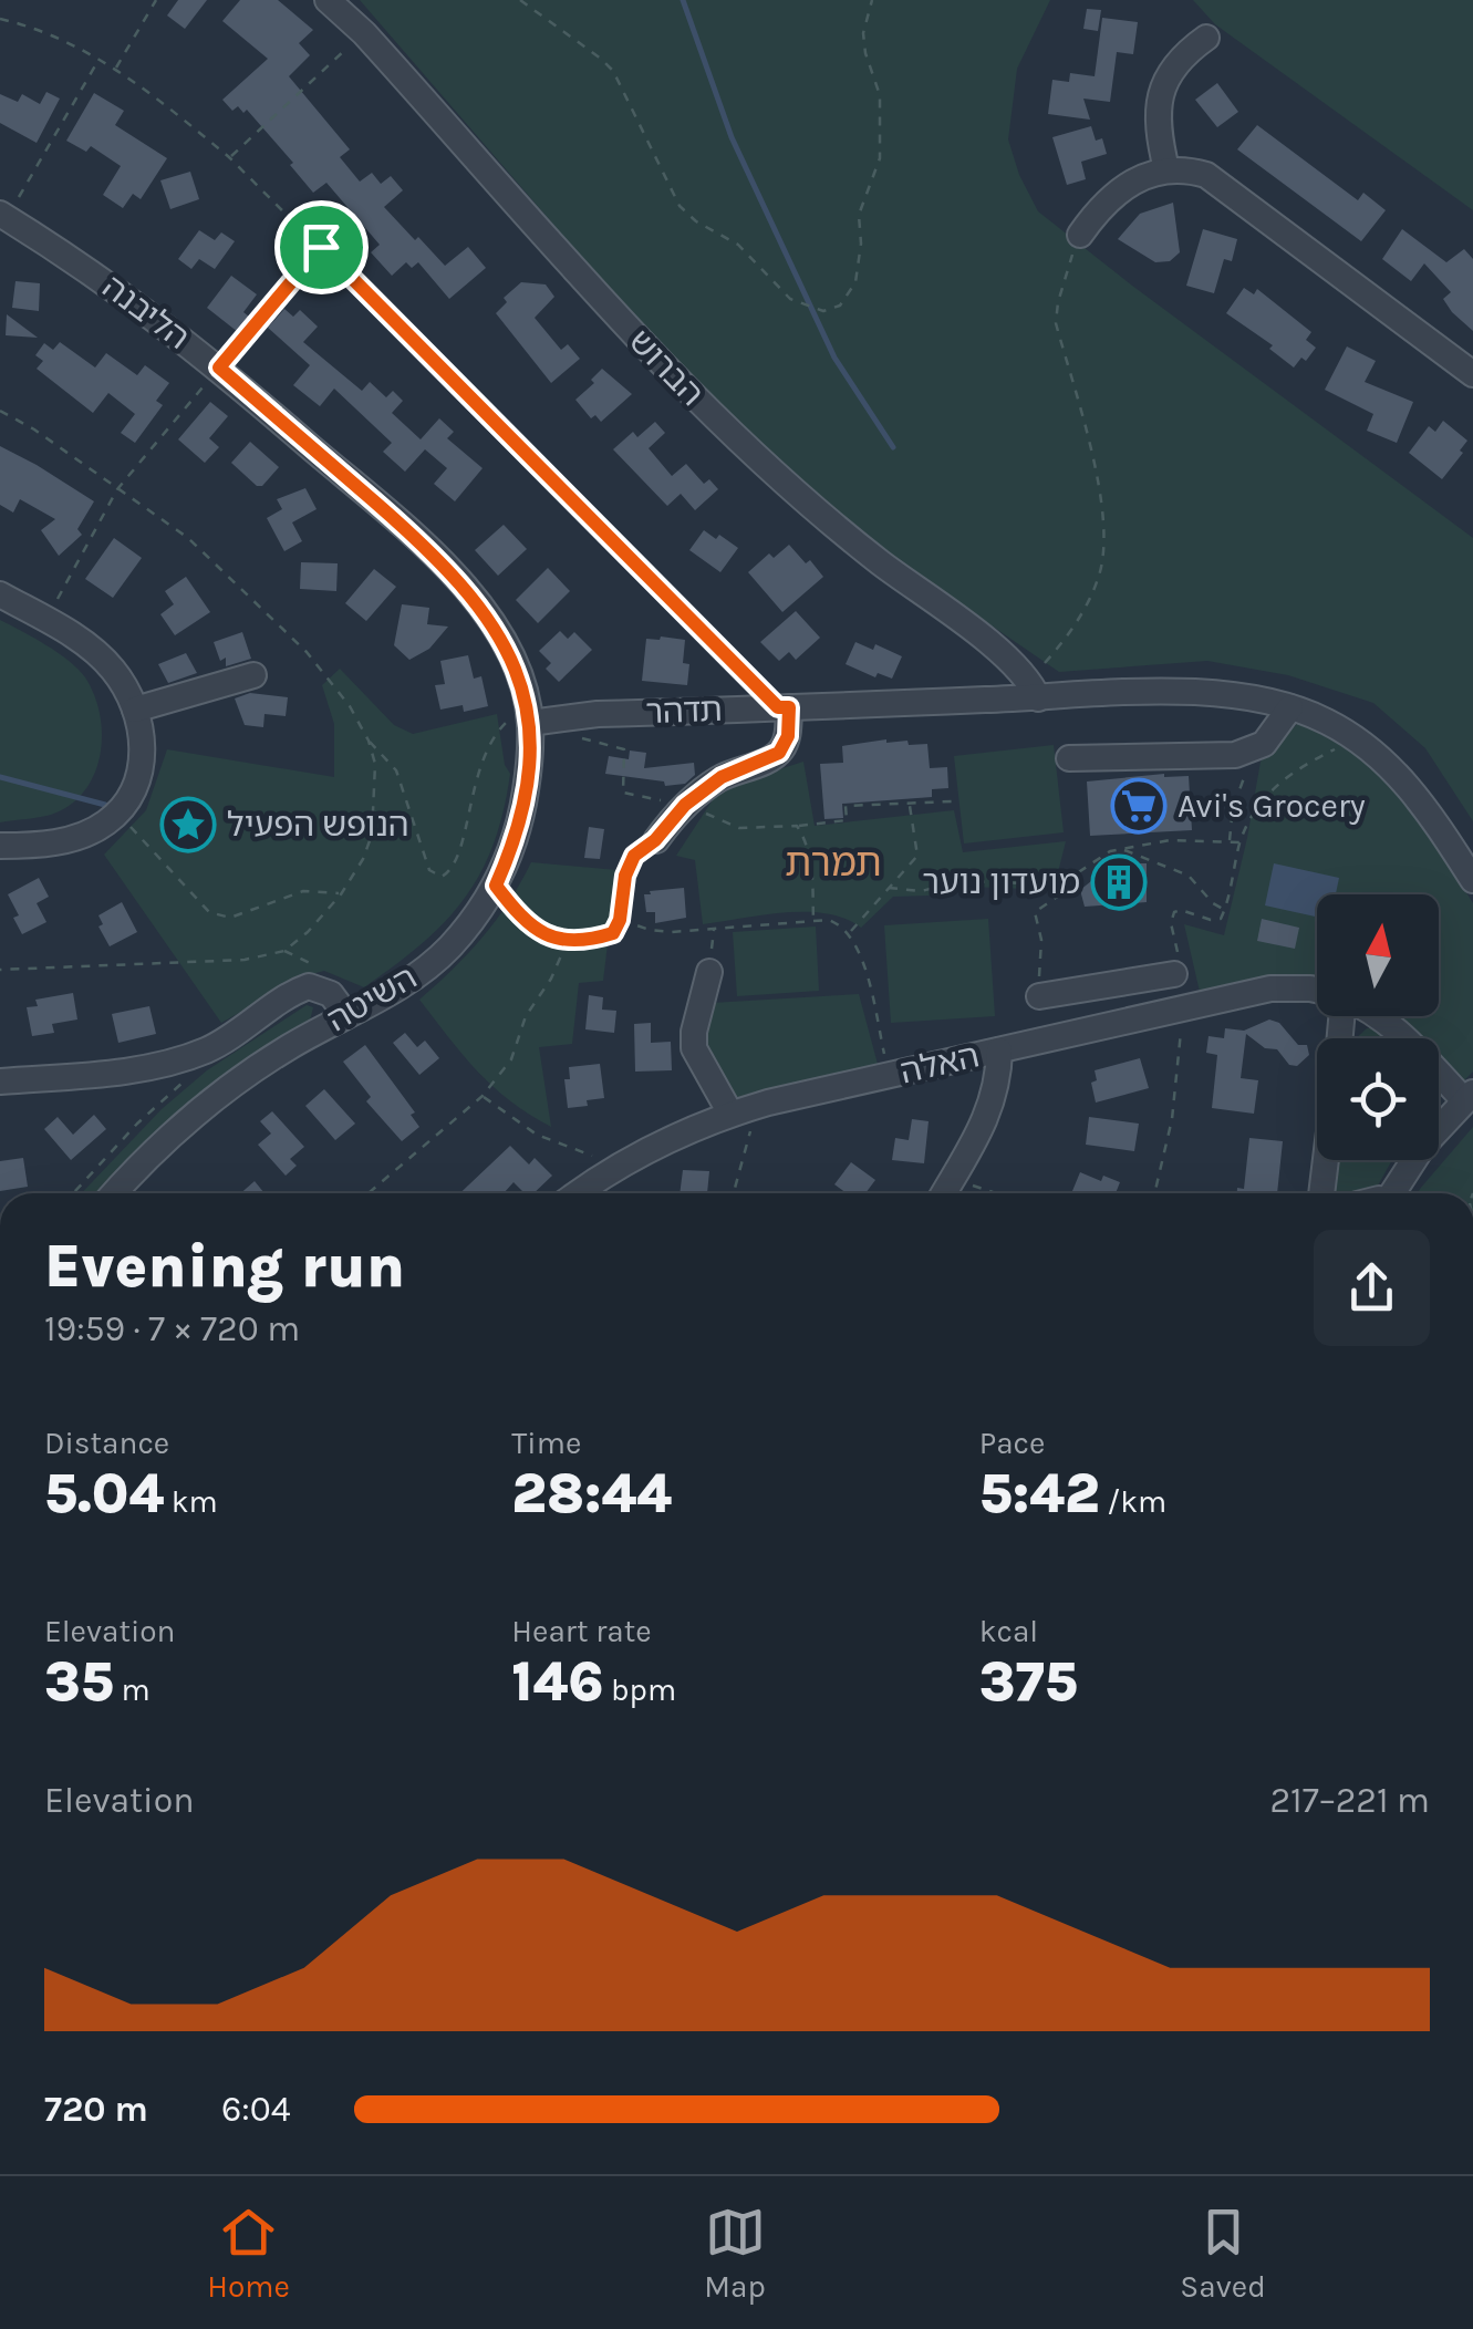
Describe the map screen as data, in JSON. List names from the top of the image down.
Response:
{
  "streets": {
    "street": [
      "הליבנה",
      "הברוש",
      "תדהר",
      "השיטה",
      "האלה"
    ]
  },
  "crossings": [
    ["הליבנה", "תדהר"],
    ["הליבנה", "השיטה"],
    ["הברוש", "תדהר"],
    ["תדהר", "השיטה"]
  ],
  "districts": ["תמרת"],
  "places": {
    "supermarket": ["Avi's Grocery"],
    "place": ["הנופש הפעיל"],
    "building": ["מועדון נוער"]
  },
  "north": "top",
  "page": {
    "heading": ["Evening run", "19:59 · 7 × 720 m"],
    "stats": [
      ["Distance", "5.04 km"],
      ["Time", "28:44"],
      ["Pace", "5:42 /km"],
      ["Elevation", "35 m"],
      ["Heart rate", "146 bpm"],
      ["kcal", "375"]
    ],
    "chart": ["Elevation", "217–221 m"],
    "list": [
      {
        "name": "720 m",
        "note": "6:04"
      }
    ],
    "tabs": ["Home", "Map", "Saved"]
  }
}
